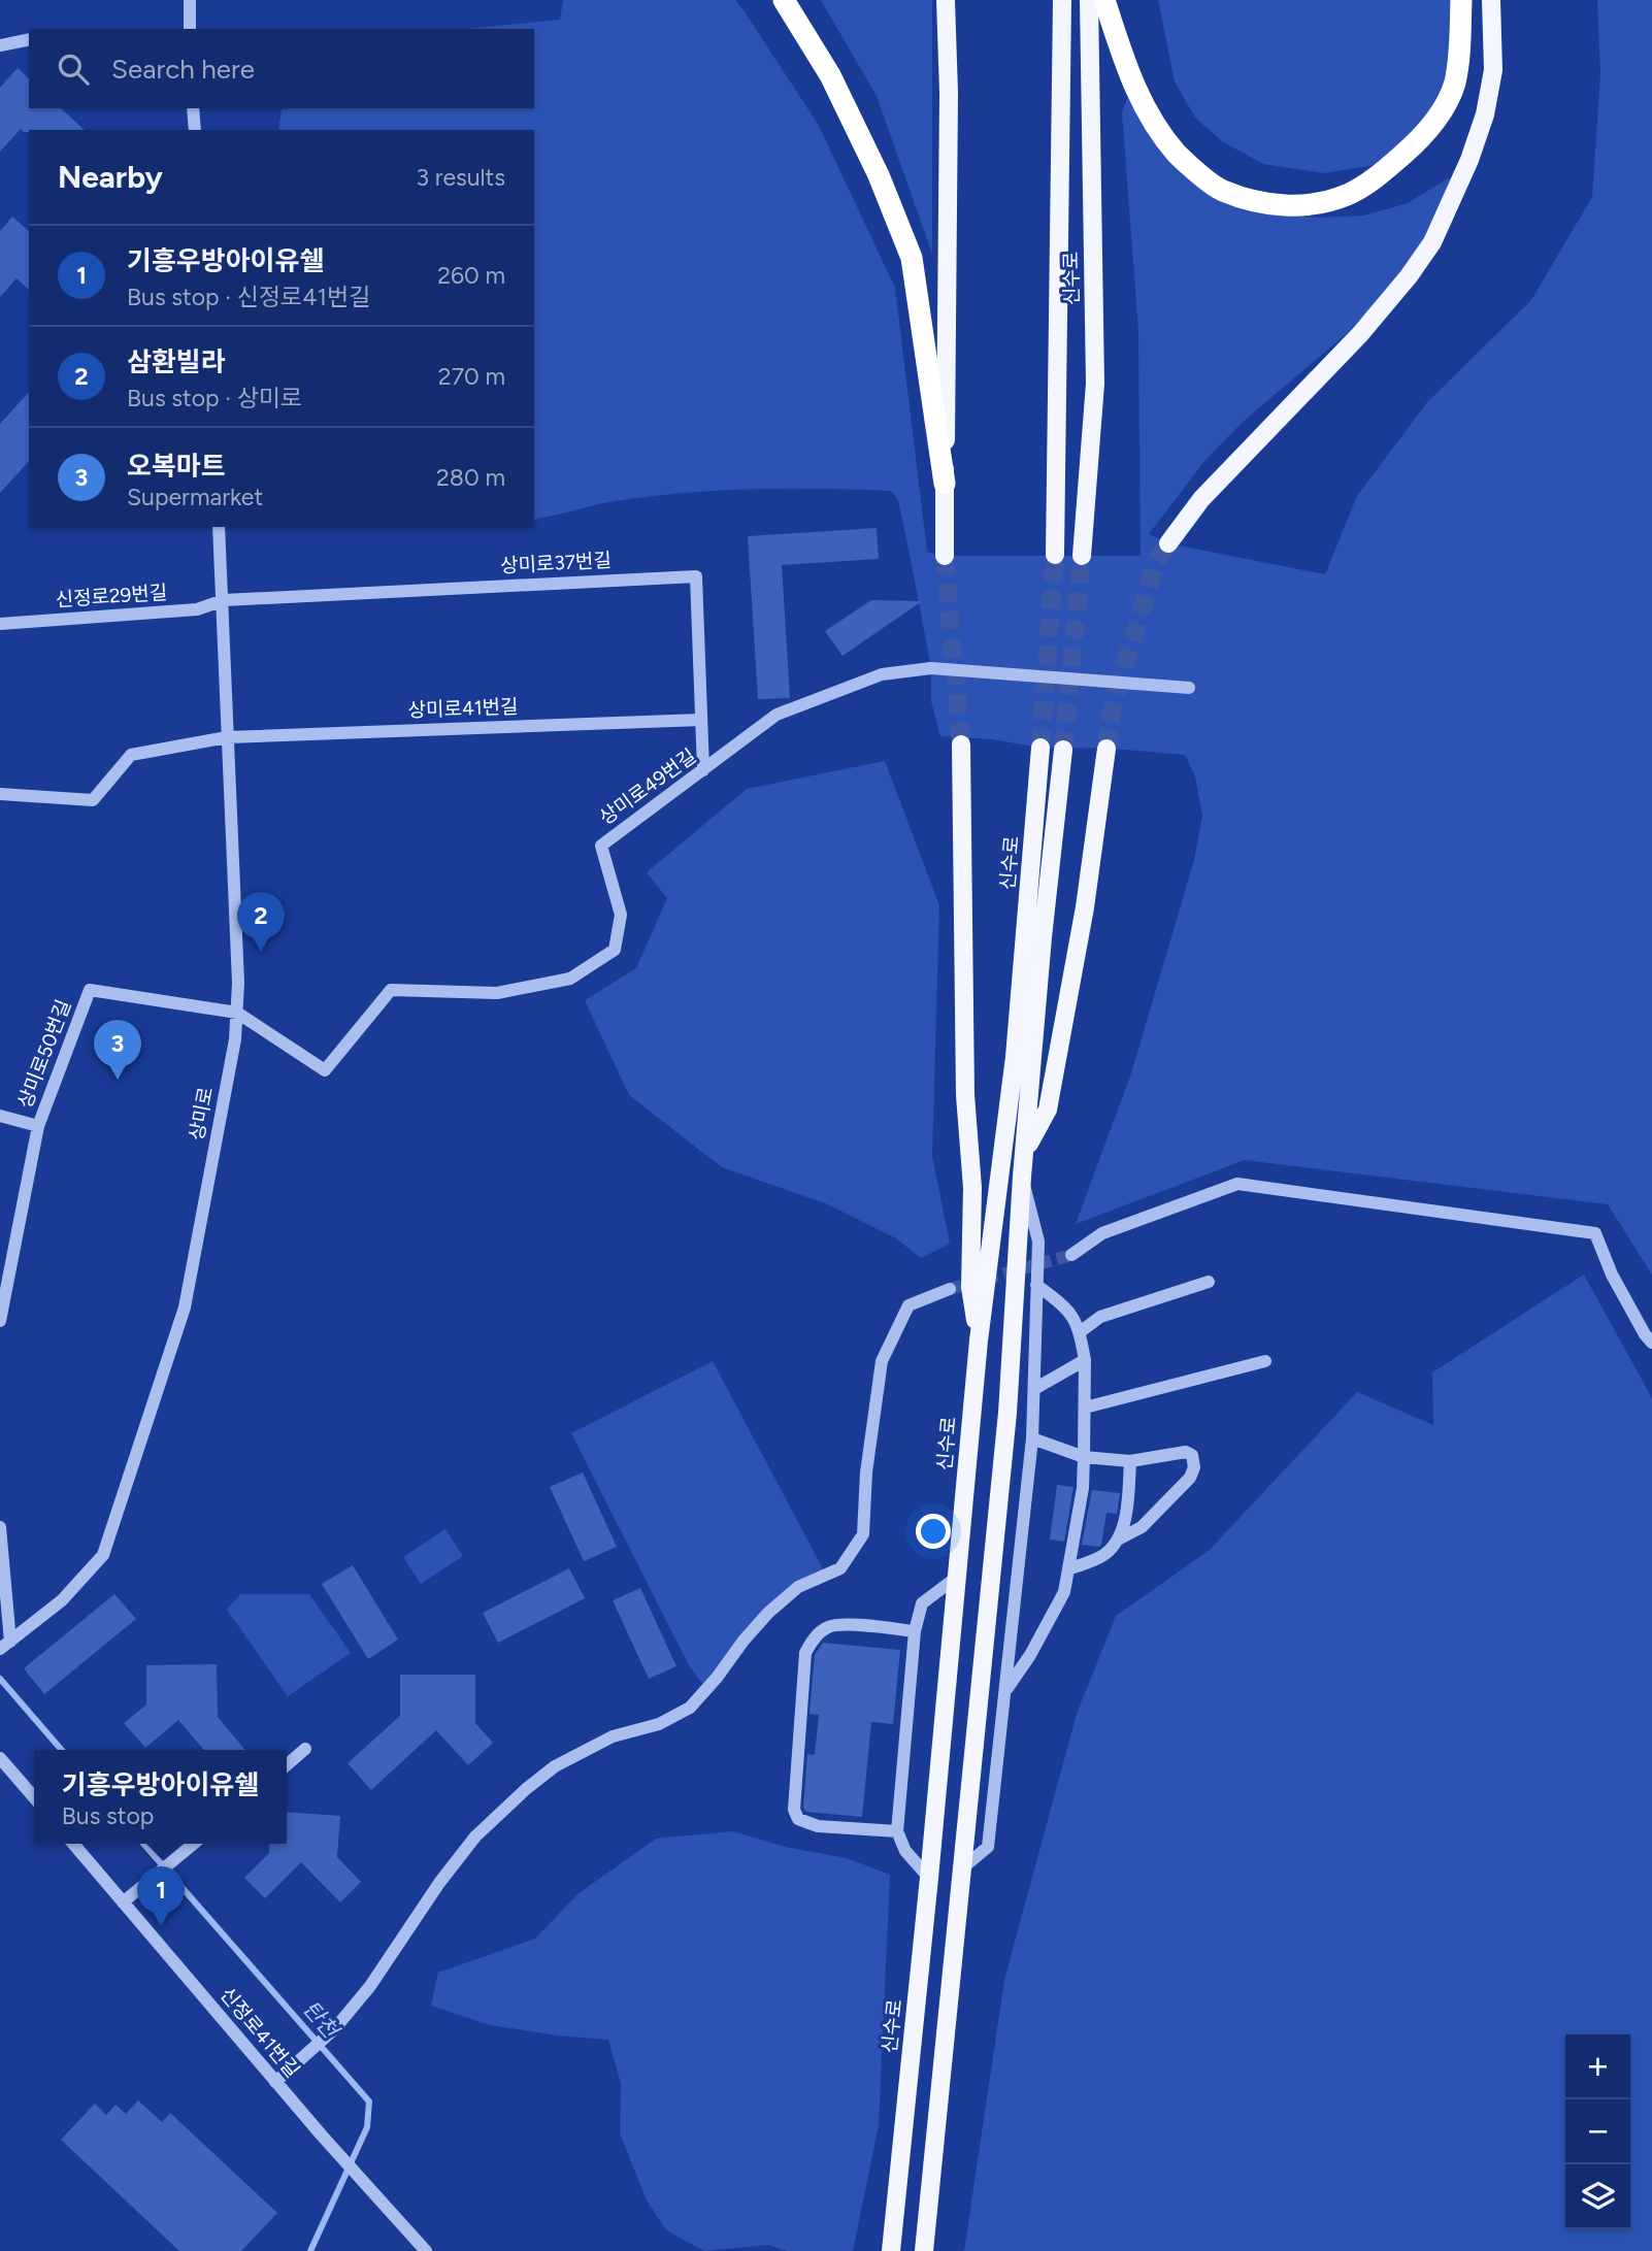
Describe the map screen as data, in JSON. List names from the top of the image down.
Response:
{
  "streets": {
    "main road": ["신수로"],
    "street": [
      "상미로37번길",
      "신정로29번길",
      "상미로41번길",
      "상미로49번길",
      "상미로50번길",
      "상미로",
      "신정로41번길"
    ]
  },
  "crossings": [
    ["상미로37번길", "신정로29번길"],
    ["상미로37번길", "상미로41번길"],
    ["상미로37번길", "상미로49번길"],
    ["상미로37번길", "상미로"],
    ["신정로29번길", "상미로"],
    ["상미로41번길", "상미로"],
    ["상미로49번길", "상미로50번길"],
    ["상미로49번길", "상미로"],
    ["상미로50번길", "상미로"]
  ],
  "water": ["탄천"],
  "page": {
    "search": "Search here",
    "heading": ["Nearby", "3 results"],
    "list": [
      {
        "mark": "1",
        "name": "기흥우방아이유쉘",
        "note": "Bus stop · 신정로41번길",
        "value": "260 m"
      },
      {
        "mark": "2",
        "name": "삼환빌라",
        "note": "Bus stop · 상미로",
        "value": "270 m"
      },
      {
        "mark": "3",
        "name": "오복마트",
        "note": "Supermarket",
        "value": "280 m"
      }
    ],
    "pins": ["2", "3", "1"],
    "popup": ["기흥우방아이유쉘", "Bus stop"],
    "map_buttons": ["+", "−"]
  }
}
